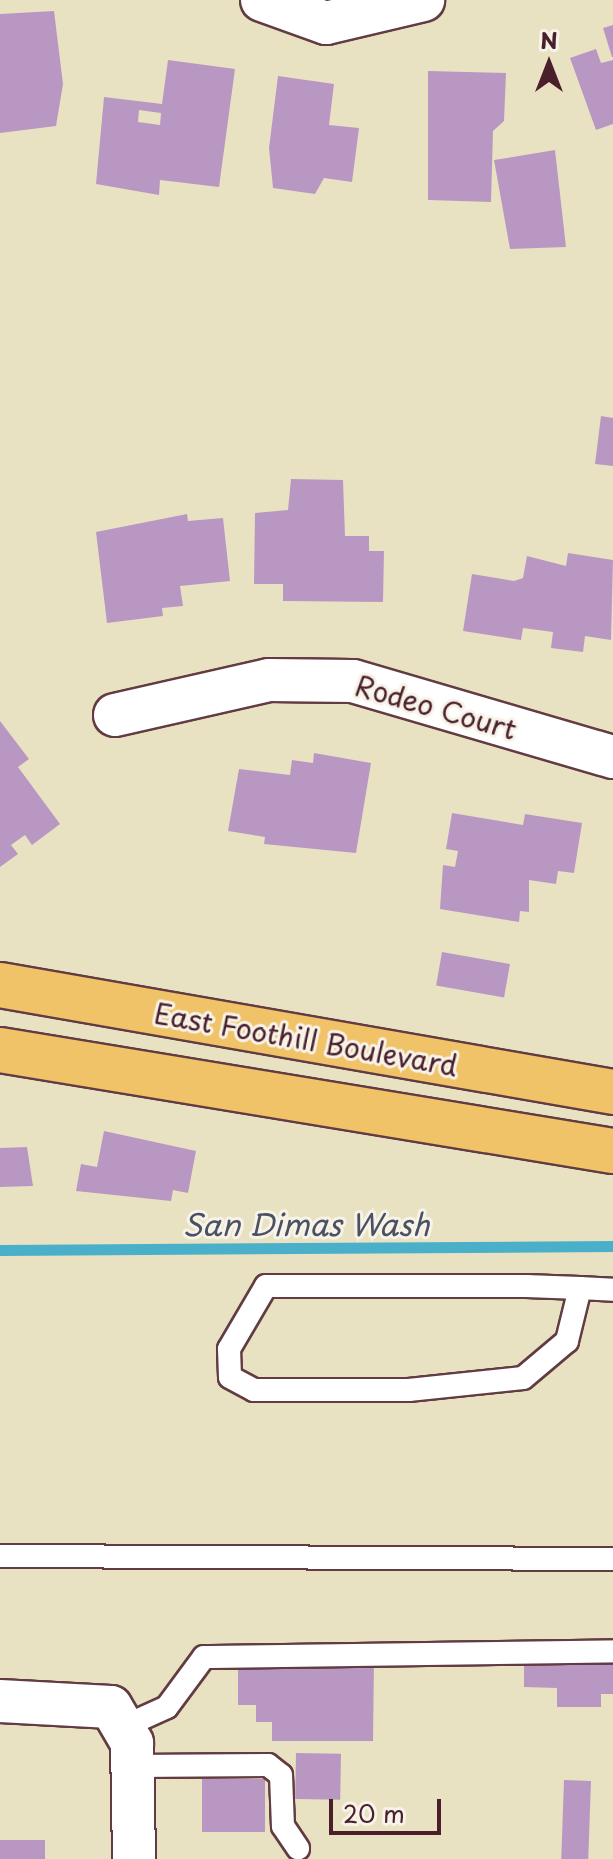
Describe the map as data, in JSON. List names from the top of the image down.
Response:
{
  "streets": {
    "main road": ["East Foothill Boulevard"],
    "street": ["Rodeo Court"]
  },
  "water": ["San Dimas Wash"],
  "scale_bar": "20 m",
  "north": "top"
}
